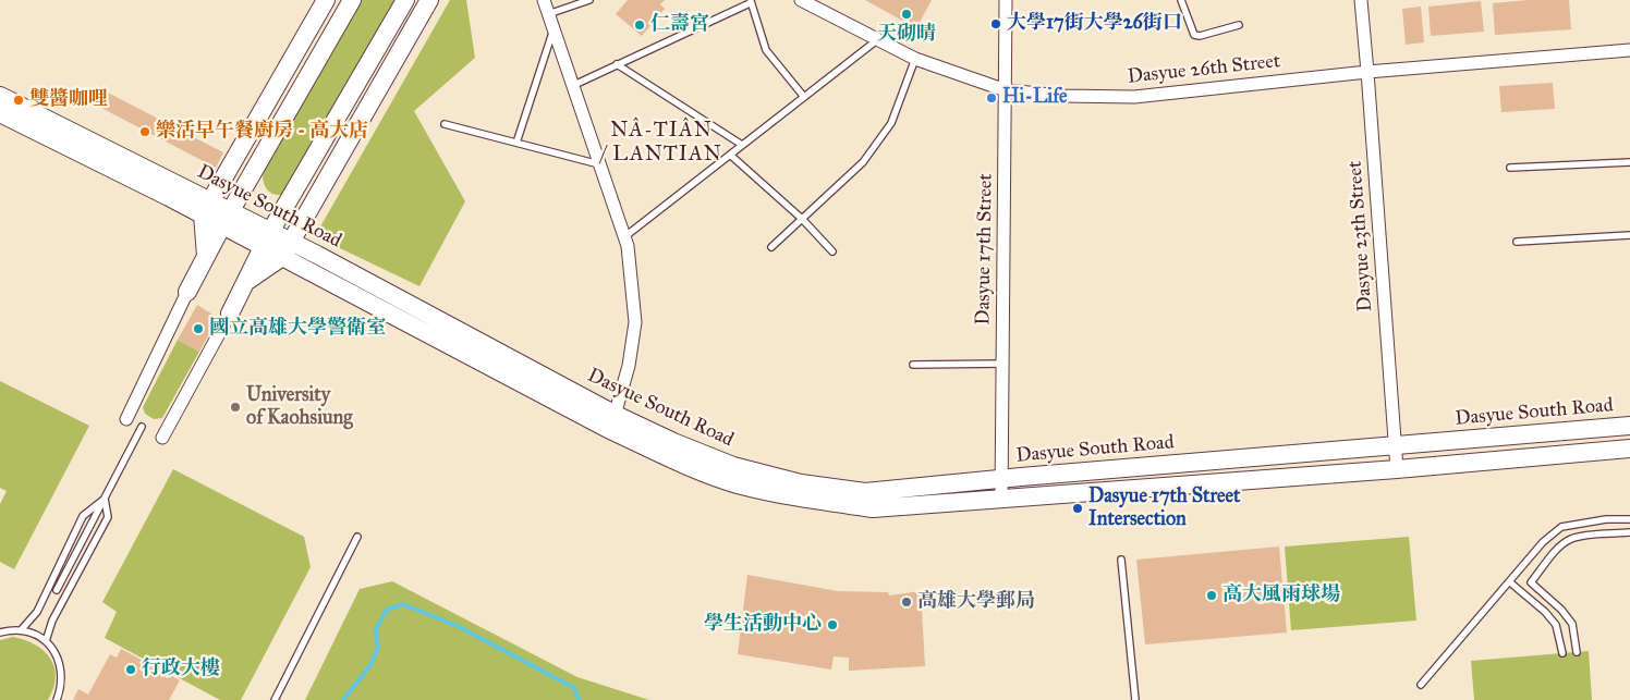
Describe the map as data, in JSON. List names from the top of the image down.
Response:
{
  "streets": {
    "street": [
      "Dasyue 26th Street",
      "Dasyue South Road",
      "Dasyue 23th Street",
      "Dasyue 17th Street"
    ]
  },
  "crossings": [
    ["Dasyue 26th Street", "Dasyue 23th Street"],
    ["Dasyue 26th Street", "Dasyue 17th Street"],
    ["Dasyue South Road", "Dasyue 23th Street"],
    ["Dasyue South Road", "Dasyue 17th Street"]
  ],
  "districts": ["NÂ-TIÂN / LANTIAN"],
  "places": [
    "天砌晴",
    "大學17街大學26街口",
    "仁壽宮",
    "Hi-Life",
    "雙醬咖哩",
    "樂活早午餐廚房 - 高大店",
    "國立高雄大學警衛室",
    "University of Kaohsiung",
    "Dasyue 17th Street Intersection",
    "高大風雨球場",
    "高雄大學郵局",
    "學生活動中心",
    "行政大樓"
  ]
}
